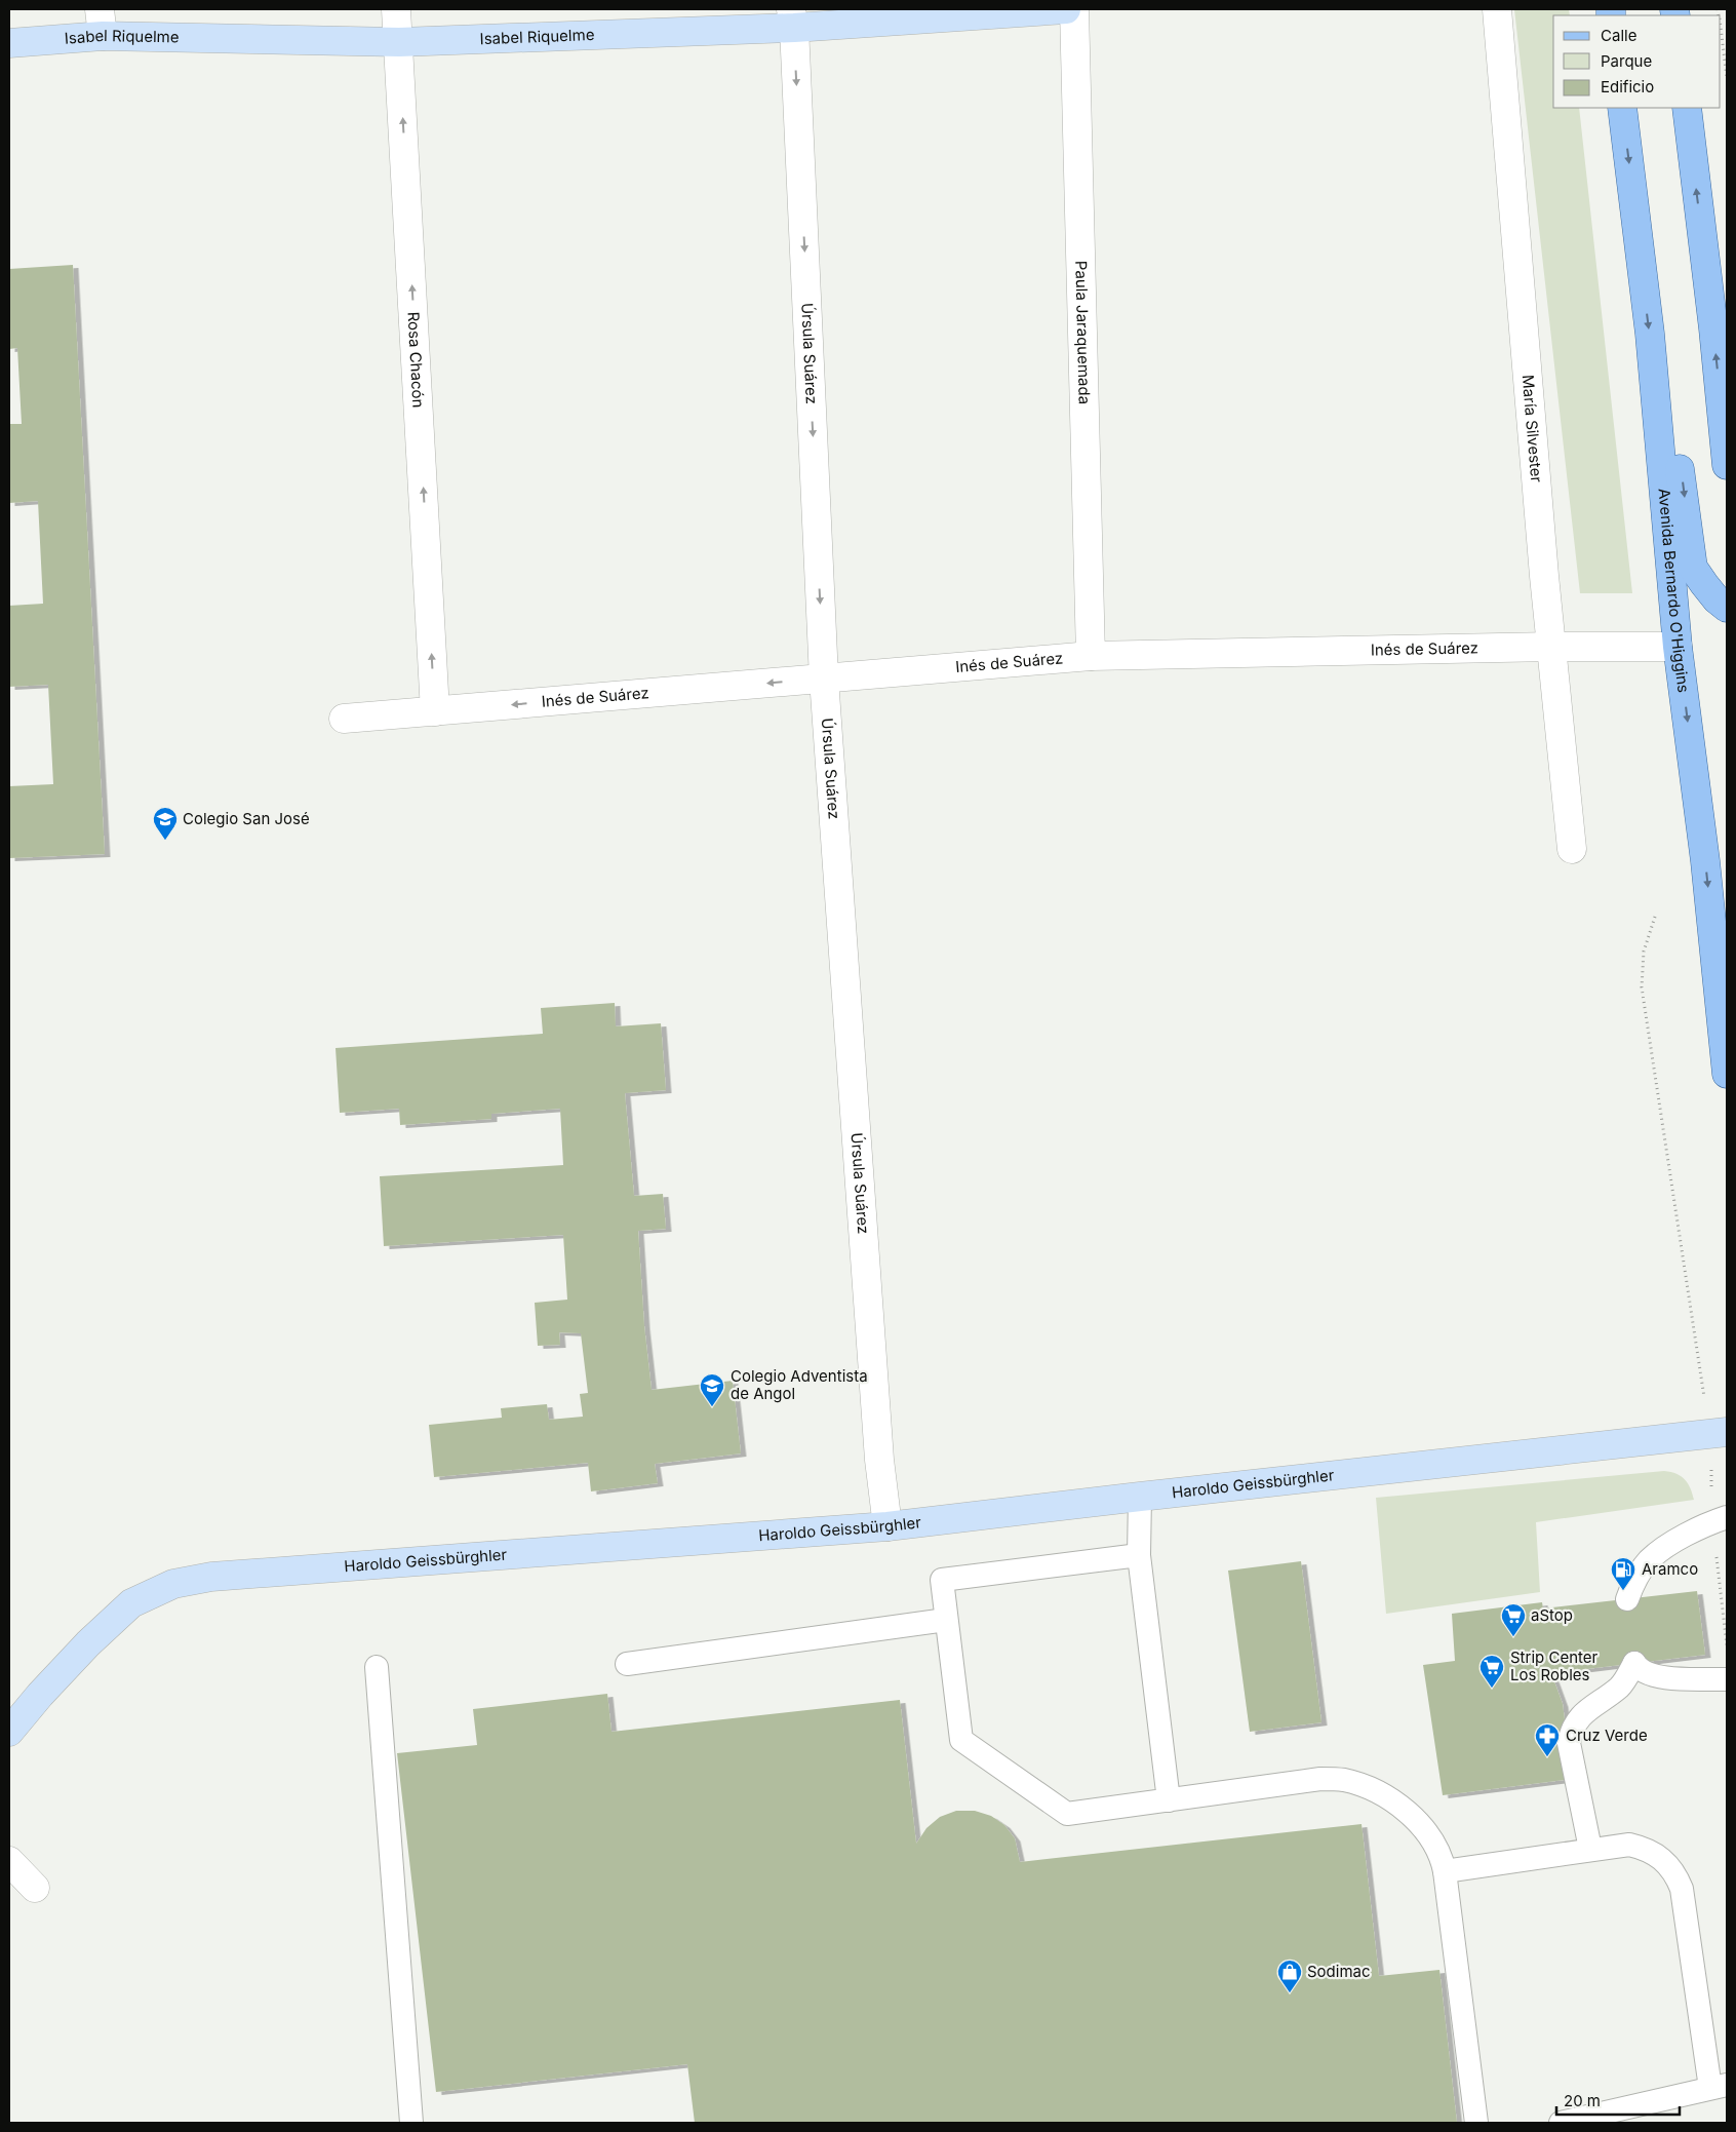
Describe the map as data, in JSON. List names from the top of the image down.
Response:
{
  "streets": {
    "main road": ["Avenida Bernardo O'Higgins"],
    "street": [
      "Isabel Riquelme",
      "Paula Jaraquemada",
      "Úrsula Suárez",
      "Rosa Chacón",
      "María Silvester",
      "Inés de Suárez",
      "Haroldo Geissbürghler"
    ]
  },
  "crossings": [
    ["Isabel Riquelme", "Úrsula Suárez"],
    ["Isabel Riquelme", "Rosa Chacón"],
    ["Paula Jaraquemada", "Inés de Suárez"],
    ["Úrsula Suárez", "Inés de Suárez"],
    ["Úrsula Suárez", "Haroldo Geissbürghler"],
    ["Rosa Chacón", "Inés de Suárez"],
    ["María Silvester", "Inés de Suárez"],
    ["Avenida Bernardo O'Higgins", "Inés de Suárez"]
  ],
  "one_way": ["Úrsula Suárez", "Rosa Chacón"],
  "places": {
    "school or university": ["Colegio San José", "Colegio Adventista de Angol"],
    "fuel station": ["Aramco"],
    "supermarket": ["aStop", "Strip Center Los Robles"],
    "pharmacy": ["Cruz Verde"],
    "shop": ["Sodimac"]
  },
  "legend": ["Calle", "Parque", "Edificio"],
  "scale_bar": "20 m"
}
